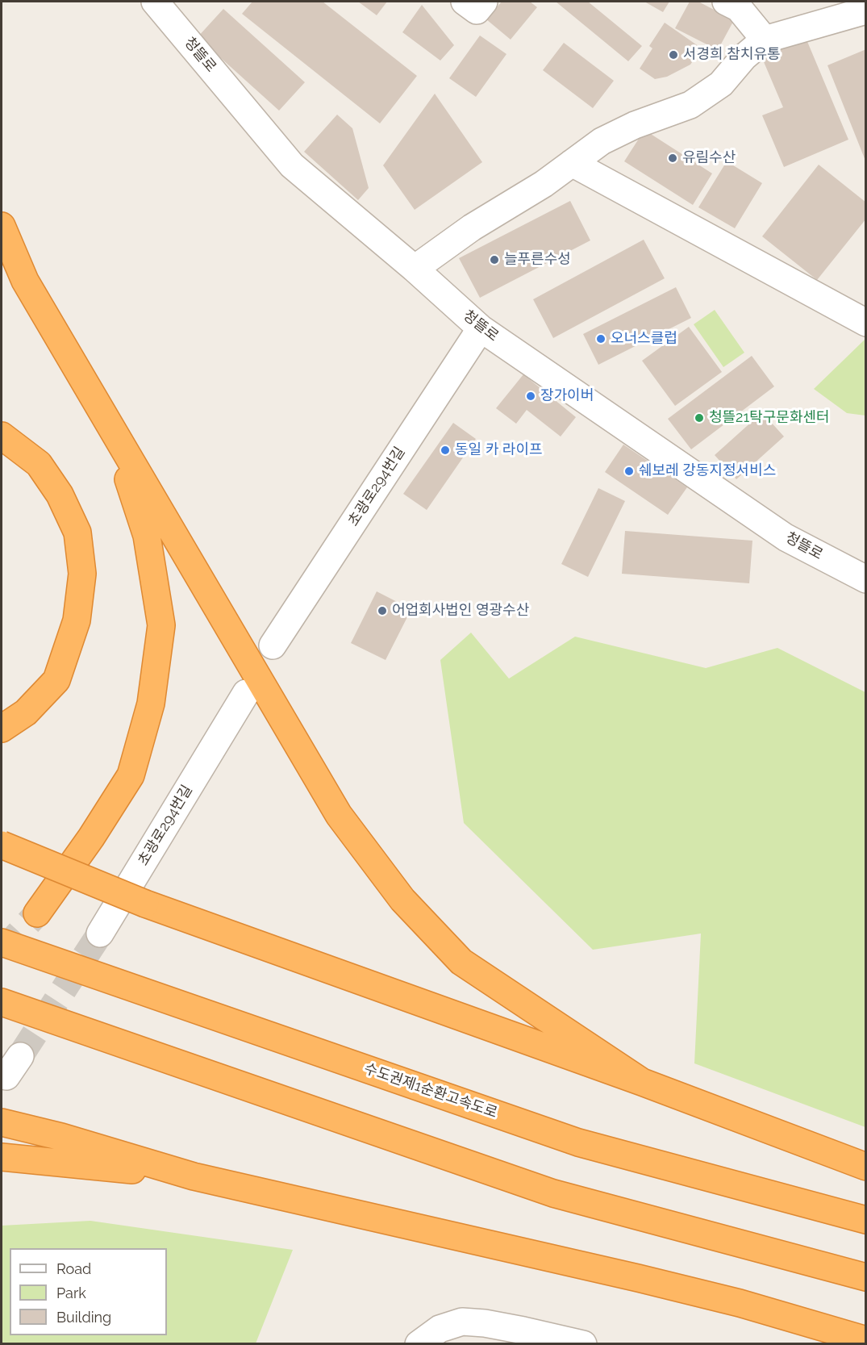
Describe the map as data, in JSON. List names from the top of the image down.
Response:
{
  "streets": {
    "highway": ["수도권제1순환고속도로"],
    "street": ["청뜰로", "초광로294번길"]
  },
  "crossings": [
    ["청뜰로", "초광로294번길"]
  ],
  "places": [
    "서경희 참치유통",
    "유림수산",
    "늘푸른수성",
    "오너스클럽",
    "장가이버",
    "청뜰21탁구문화센터",
    "동일 카 라이프",
    "쉐보레 강동지정서비스",
    "어업회사법인 영광수산"
  ],
  "legend": ["Road", "Park", "Building"]
}
